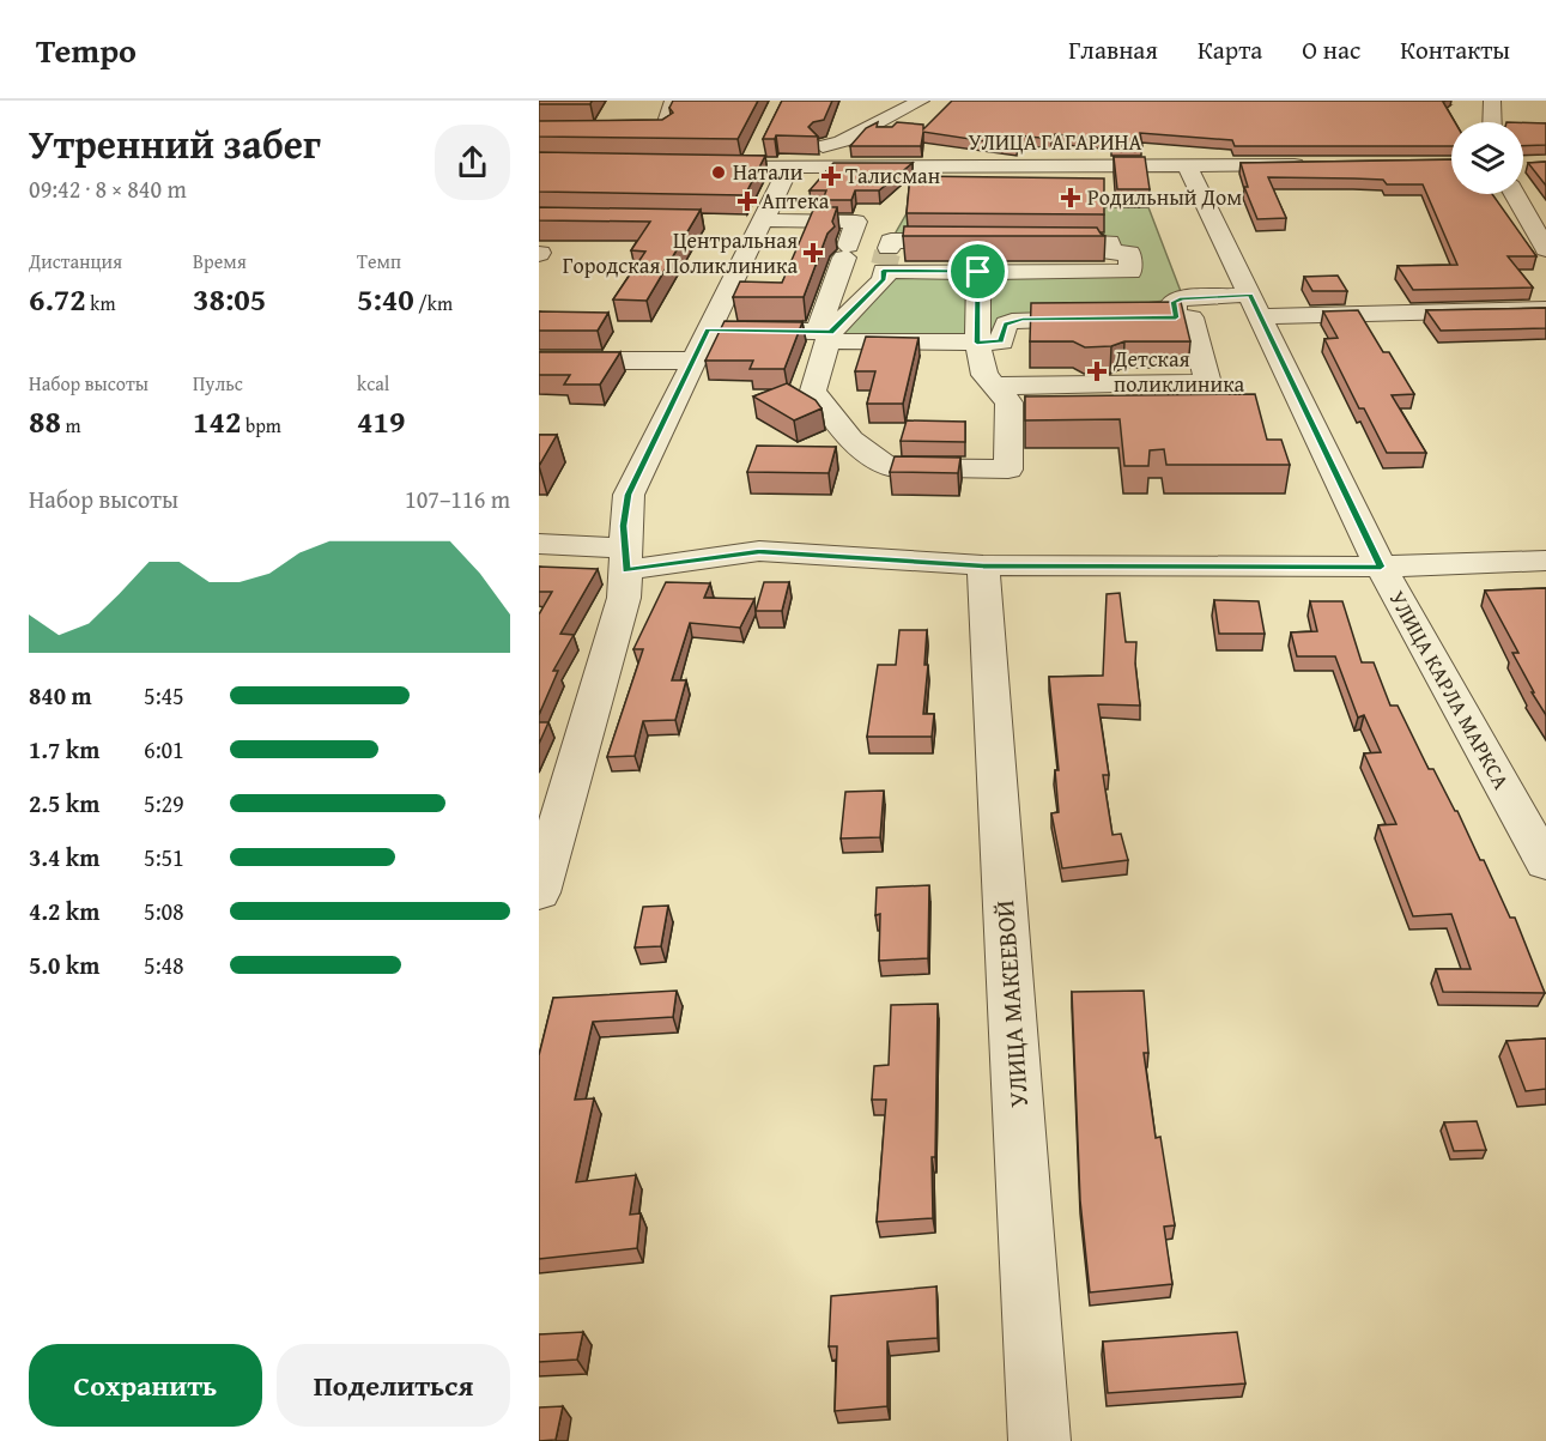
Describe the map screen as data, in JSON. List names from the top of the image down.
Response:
{
  "streets": {
    "street": ["УЛИЦА ГАГАРИНА", "УЛИЦА КАРЛА МАРКСА", "УЛИЦА МАКЕЕВОЙ"]
  },
  "crossings": [
    ["УЛИЦА ГАГАРИНА", "УЛИЦА КАРЛА МАРКСА"]
  ],
  "places": {
    "other": ["Натали"],
    "health": [
      "Талисман",
      "Родильный Дом",
      "Аптека",
      "Центральная Городская Поликлиника",
      "Детская поликлиника"
    ]
  },
  "page": {
    "header": "Tempo",
    "nav": [
      "Главная",
      "Карта",
      "О нас",
      "Контакты"
    ],
    "heading": ["Утренний забег", "09:42 · 8 × 840 m"],
    "stats": [
      ["Дистанция", "6.72 km"],
      ["Время", "38:05"],
      ["Темп", "5:40 /km"],
      ["Набор высоты", "88 m"],
      ["Пульс", "142 bpm"],
      ["kcal", "419"]
    ],
    "chart": ["Набор высоты", "107–116 m"],
    "list": [
      {
        "name": "840 m",
        "note": "5:45"
      },
      {
        "name": "1.7 km",
        "note": "6:01"
      },
      {
        "name": "2.5 km",
        "note": "5:29"
      },
      {
        "name": "3.4 km",
        "note": "5:51"
      },
      {
        "name": "4.2 km",
        "note": "5:08"
      },
      {
        "name": "5.0 km",
        "note": "5:48"
      }
    ],
    "buttons": ["Сохранить", "Поделиться"]
  }
}
